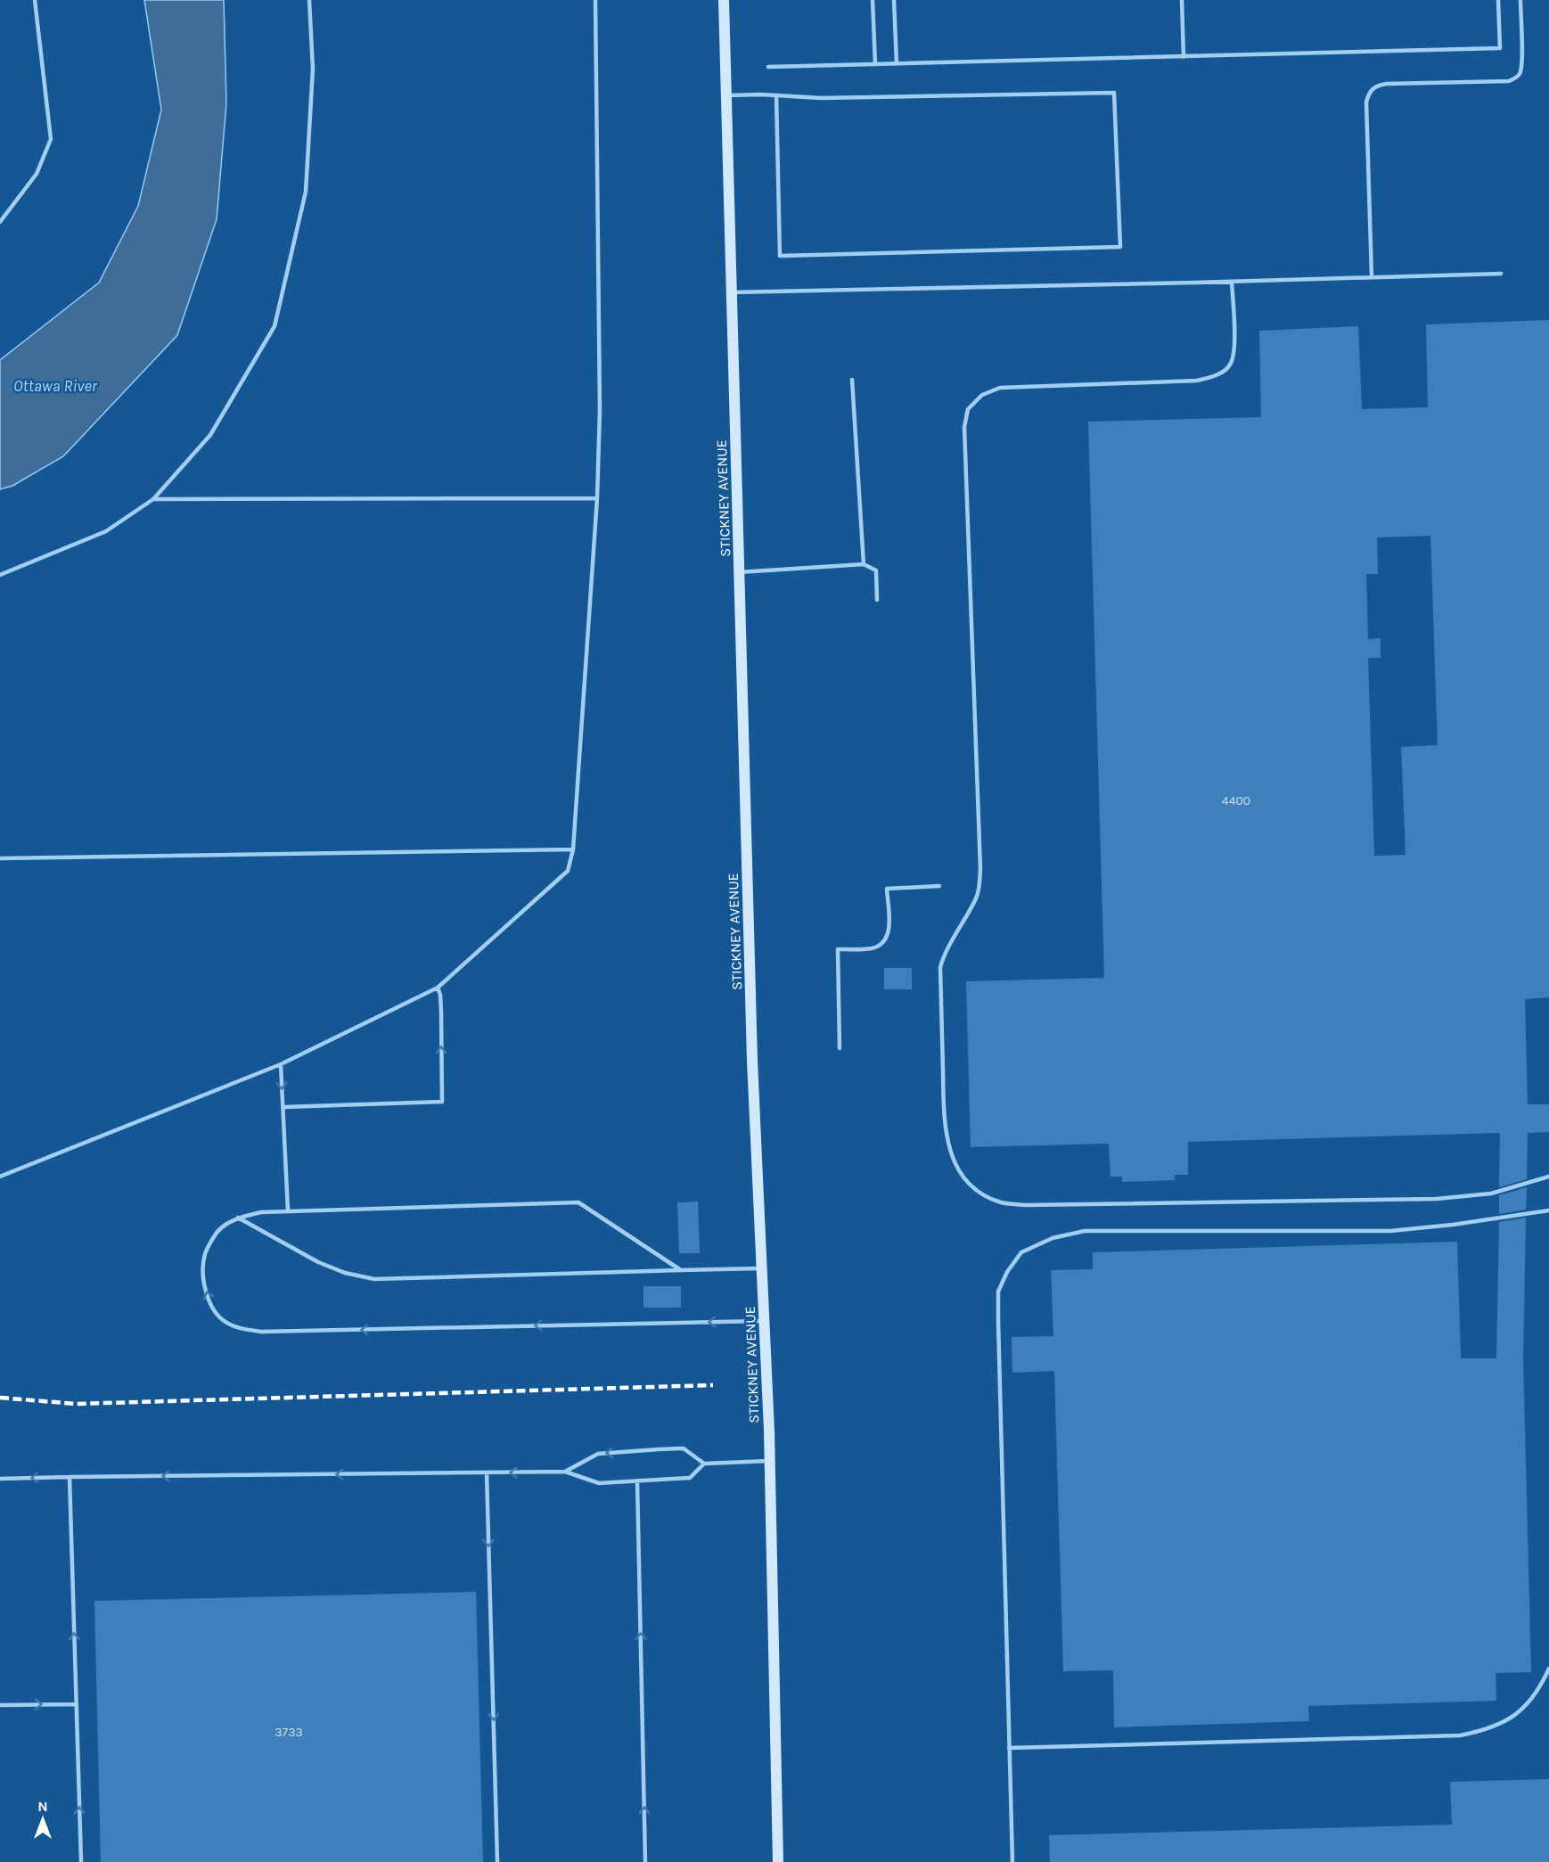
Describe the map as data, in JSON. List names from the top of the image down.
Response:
{
  "streets": {
    "street": ["STICKNEY AVENUE"]
  },
  "water": ["Ottawa River"],
  "house_numbers": ["4400", "3733"],
  "north": "top"
}
